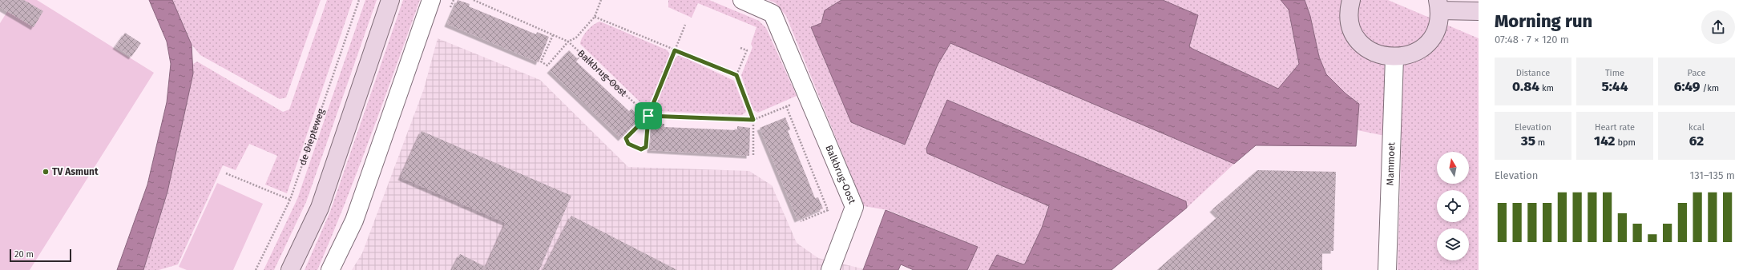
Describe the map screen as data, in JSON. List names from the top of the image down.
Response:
{
  "streets": {
    "street": ["Balkbrug-Oost", "Mammoet"],
    "path": ["de Diepteweg"]
  },
  "places": ["TV Asmunt"],
  "scale_bar": "20 m",
  "north": "top",
  "page": {
    "heading": ["Morning run", "07:48 · 7 × 120 m"],
    "stats": [
      ["Distance", "0.84 km"],
      ["Time", "5:44"],
      ["Pace", "6:49 /km"],
      ["Elevation", "35 m"],
      ["Heart rate", "142 bpm"],
      ["kcal", "62"]
    ],
    "chart": ["Elevation", "131–135 m"],
    "scale": "20 m"
  }
}
